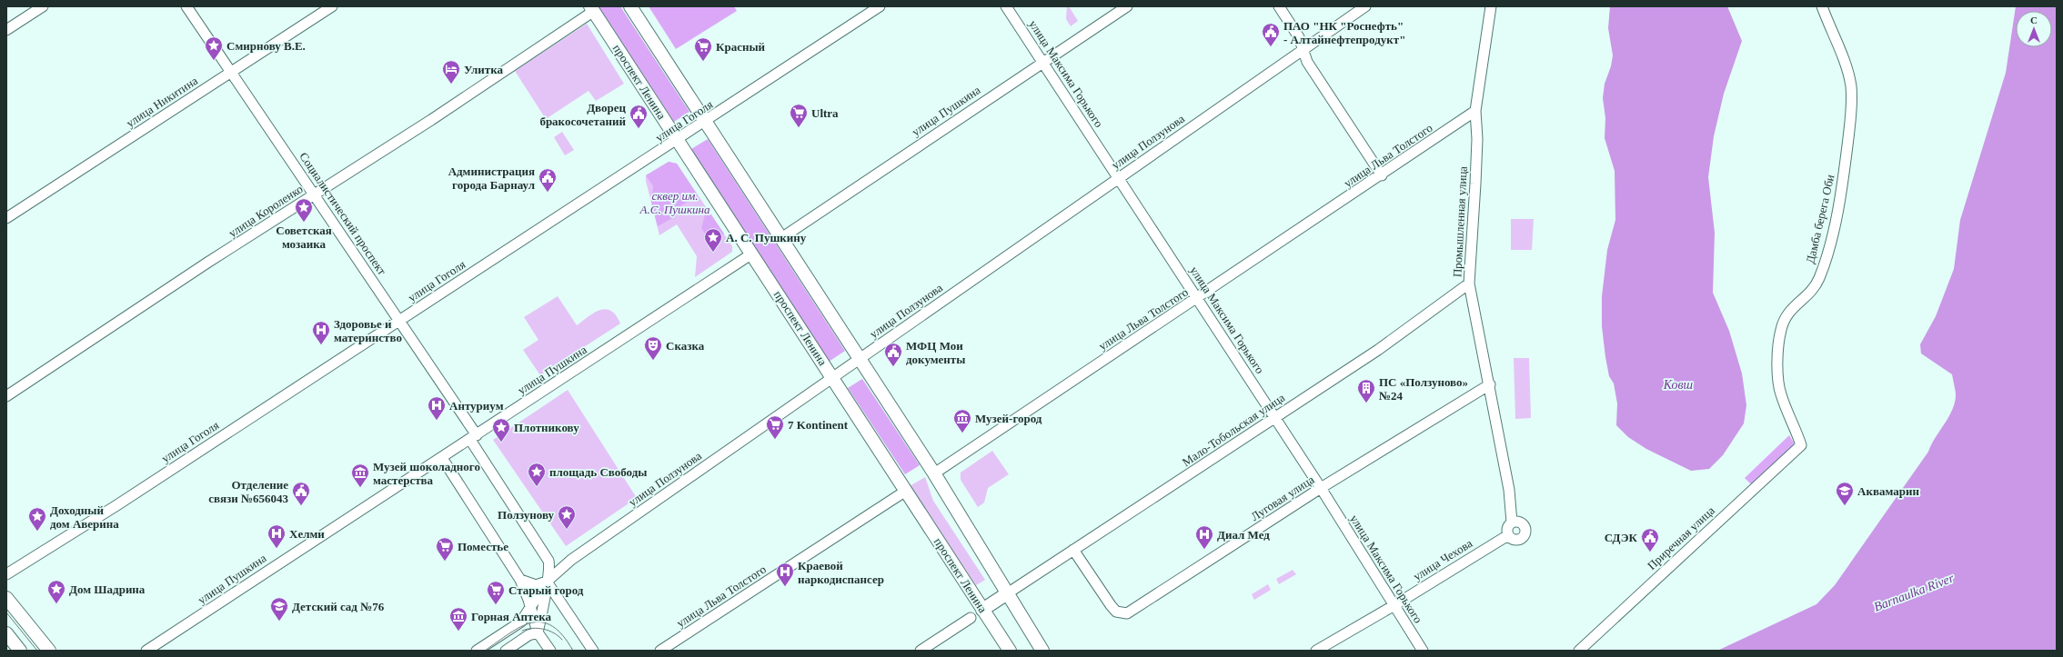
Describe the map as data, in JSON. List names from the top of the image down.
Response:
{
  "streets": {
    "main road": ["проспект Ленина"],
    "street": [
      "улица Максима Горького",
      "улица Никитина",
      "улица Пушкина",
      "улица Гоголя",
      "улица Ползунова",
      "улица Льва Толстого",
      "улица Короленко",
      "Социалистический проспект",
      "Дамба берега Оби",
      "Промышленная улица",
      "Мало-Тобольская улица",
      "Луговая улица",
      "Приречная улица",
      "улица Чехова"
    ]
  },
  "crossings": [
    ["улица Максима Горького", "улица Пушкина"],
    ["улица Максима Горького", "улица Ползунова"],
    ["улица Максима Горького", "улица Льва Толстого"],
    ["улица Максима Горького", "Мало-Тобольская улица"],
    ["улица Максима Горького", "Луговая улица"],
    ["улица Максима Горького", "улица Чехова"],
    ["проспект Ленина", "улица Пушкина"],
    ["проспект Ленина", "улица Гоголя"],
    ["проспект Ленина", "улица Ползунова"],
    ["проспект Ленина", "улица Льва Толстого"],
    ["проспект Ленина", "улица Короленко"],
    ["улица Никитина", "Социалистический проспект"],
    ["улица Пушкина", "Социалистический проспект"],
    ["улица Гоголя", "Социалистический проспект"],
    ["улица Ползунова", "Социалистический проспект"],
    ["улица Льва Толстого", "Промышленная улица"],
    ["улица Короленко", "Социалистический проспект"],
    ["Дамба берега Оби", "Приречная улица"],
    ["Промышленная улица", "Мало-Тобольская улица"],
    ["Промышленная улица", "Луговая улица"],
    ["Промышленная улица", "улица Чехова"],
    ["Мало-Тобольская улица", "Луговая улица"]
  ],
  "water": ["Ковш", "Barnaulka River"],
  "parks": ["сквер им. А.С. Пушкина"],
  "places": {
    "public building": [
      "ПАО \"НК \"Роснефть\" - Алтайнефтепродукт\"",
      "Дворец бракосочетаний",
      "Администрация города Барнаул",
      "МФЦ Мои документы",
      "Отделение связи №656043",
      "СДЭК"
    ],
    "place": [
      "Смирнову В.Е.",
      "Советская мозаика",
      "А. С. Пушкину",
      "Плотникову",
      "площадь Свободы",
      "Ползунову",
      "Доходный дом Аверина",
      "Дом Шадрина"
    ],
    "supermarket": [
      "Красный",
      "Ultra",
      "7 Kontinent",
      "Поместье",
      "Старый город"
    ],
    "hotel": ["Улитка"],
    "hospital": [
      "Здоровье и материнство",
      "Антуриум",
      "Хелми",
      "Диал Мед",
      "Краевой наркодиспансер"
    ],
    "theatre": ["Сказка"],
    "building": ["ПС «Ползуново» №24"],
    "museum": ["Музей-город", "Музей шоколадного мастерства", "Горная Аптека"],
    "school or university": ["Аквамарин", "Детский сад №76"]
  },
  "north": "top"
}
